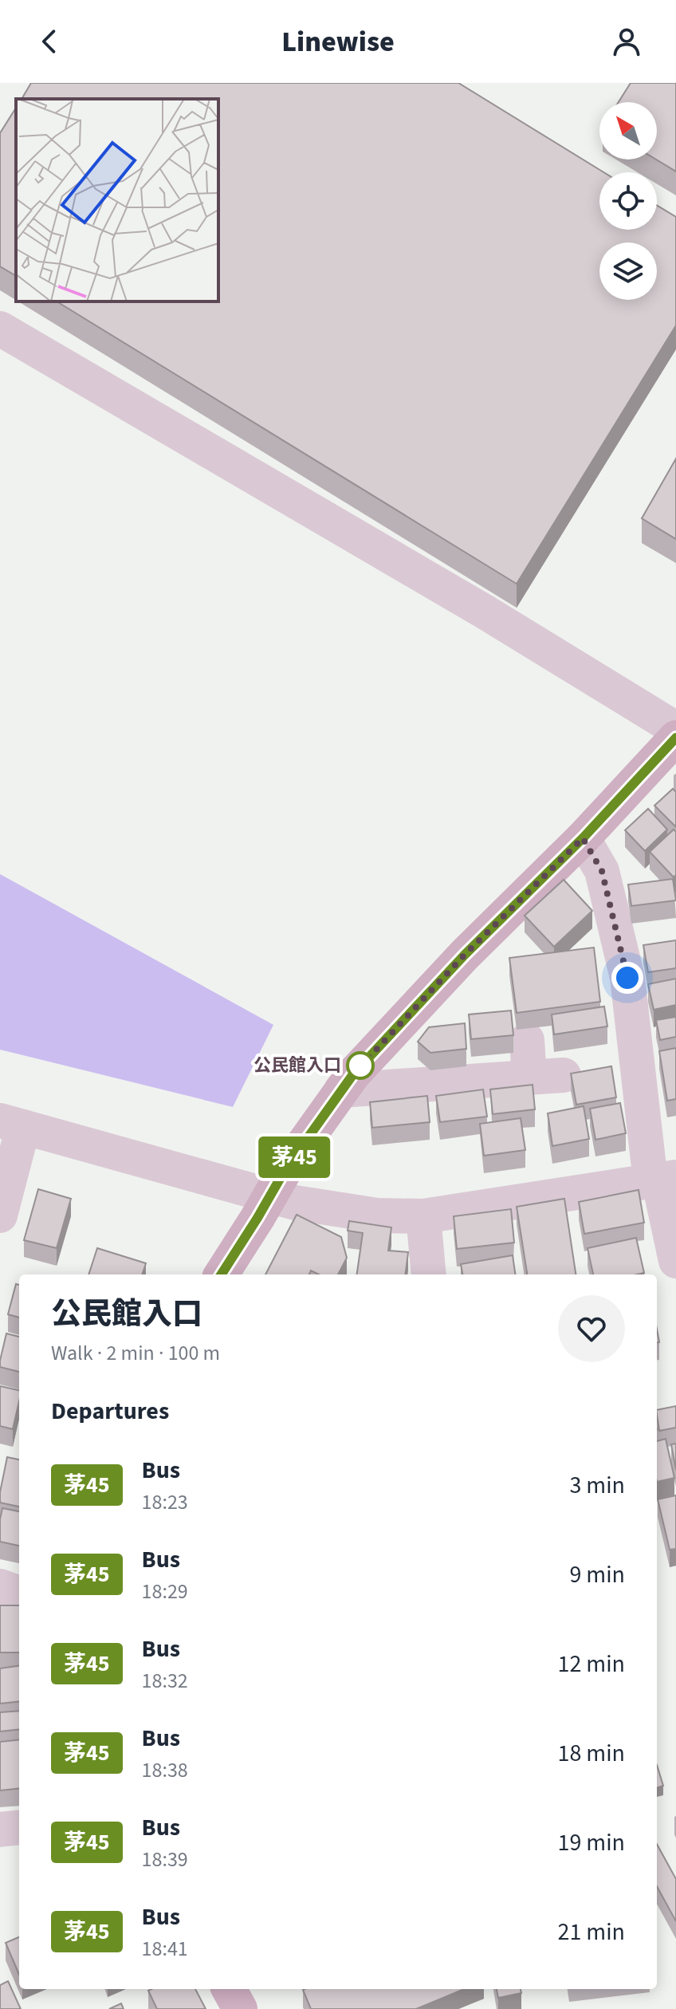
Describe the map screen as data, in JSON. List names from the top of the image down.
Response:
{
  "places": ["公民館入口"],
  "lines": ["bus line 茅45"],
  "north": "top left",
  "page": {
    "header": "Linewise",
    "on_map": "茅45",
    "heading": [
      ["公民館入口", "Walk · 2 min · 100 m"],
      "Departures"
    ],
    "list": [
      {
        "mark": "茅45",
        "name": "Bus",
        "note": "18:23",
        "value": "3 min"
      },
      {
        "mark": "茅45",
        "name": "Bus",
        "note": "18:29",
        "value": "9 min"
      },
      {
        "mark": "茅45",
        "name": "Bus",
        "note": "18:32",
        "value": "12 min"
      },
      {
        "mark": "茅45",
        "name": "Bus",
        "note": "18:38",
        "value": "18 min"
      },
      {
        "mark": "茅45",
        "name": "Bus",
        "note": "18:39",
        "value": "19 min"
      },
      {
        "mark": "茅45",
        "name": "Bus",
        "note": "18:41",
        "value": "21 min"
      }
    ]
  }
}
